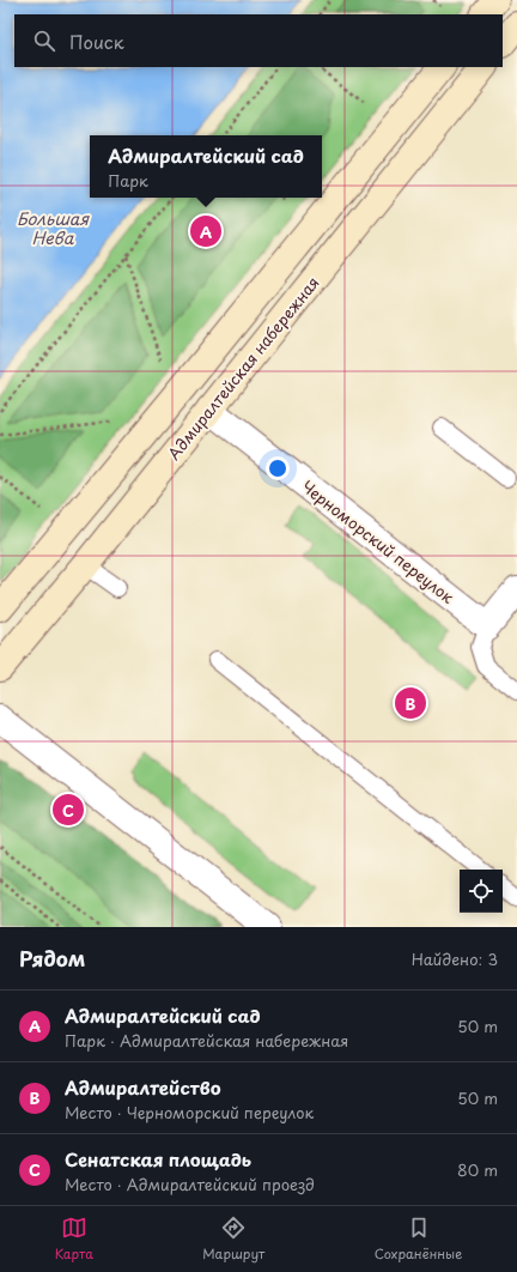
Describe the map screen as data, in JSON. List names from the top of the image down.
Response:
{
  "streets": {
    "main road": ["Адмиралтейская набережная"],
    "street": ["Черноморский переулок"]
  },
  "crossings": [
    ["Адмиралтейская набережная", "Черноморский переулок"]
  ],
  "water": ["Большая Нева"],
  "page": {
    "search": "Поиск",
    "popup": ["Адмиралтейский сад", "Парк"],
    "pins": ["A", "B", "C"],
    "heading": ["Рядом", "Найдено: 3"],
    "list": [
      {
        "mark": "A",
        "name": "Адмиралтейский сад",
        "note": "Парк · Адмиралтейская набережная",
        "value": "50 m"
      },
      {
        "mark": "B",
        "name": "Адмиралтейство",
        "note": "Место · Черноморский переулок",
        "value": "50 m"
      },
      {
        "mark": "C",
        "name": "Сенатская площадь",
        "note": "Место · Адмиралтейский проезд",
        "value": "80 m"
      }
    ],
    "nav": ["Карта", "Маршрут", "Сохранённые"]
  }
}
